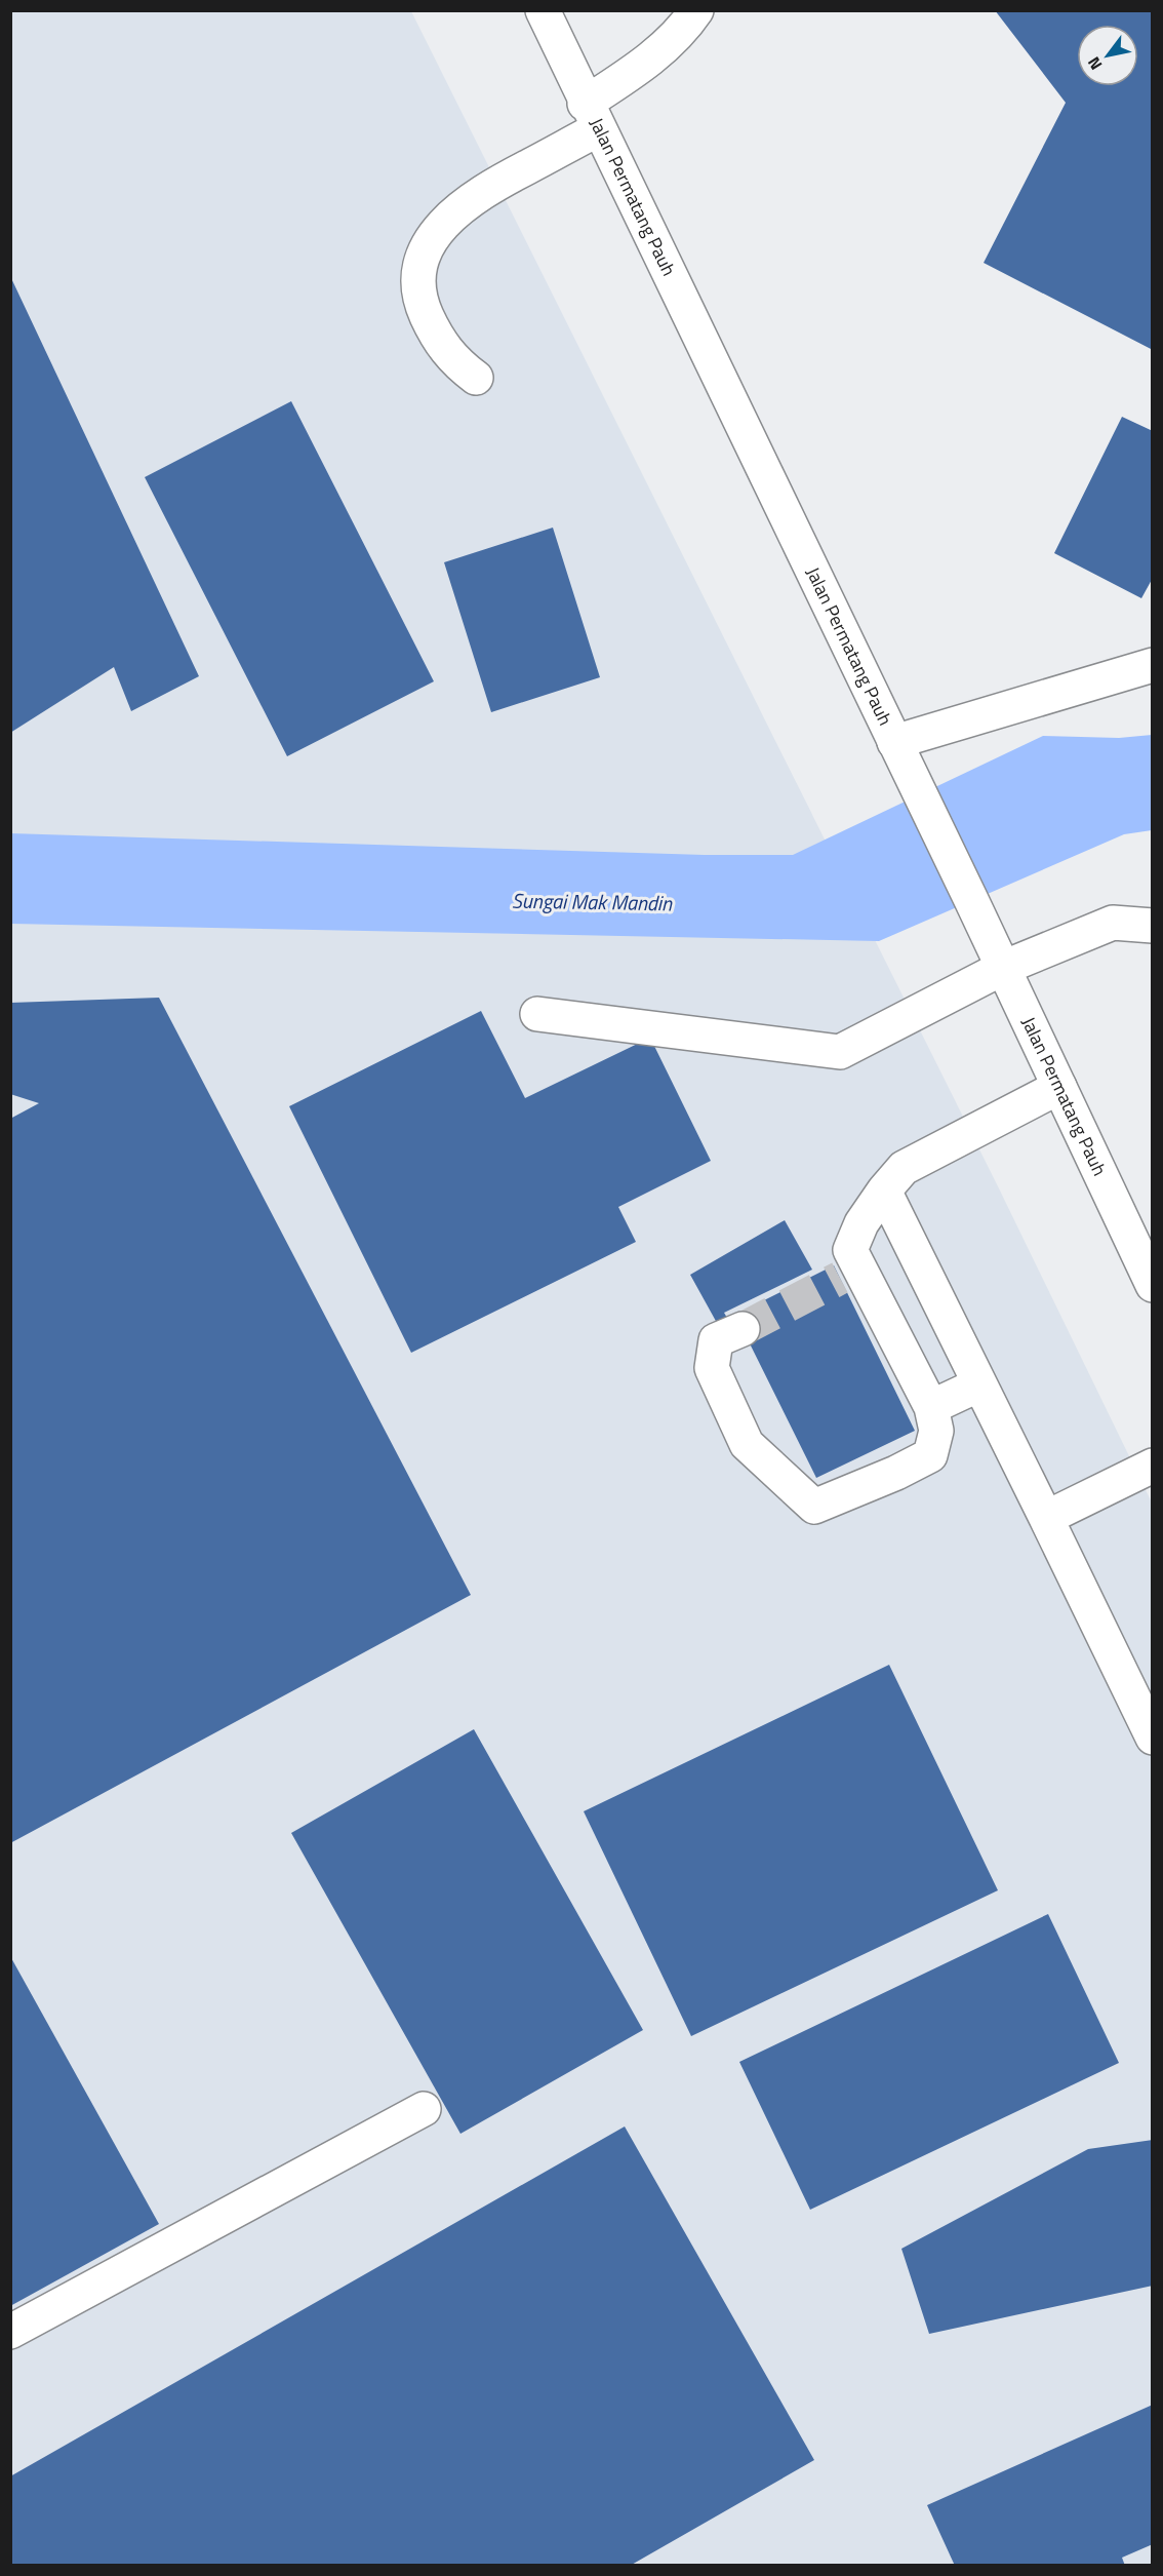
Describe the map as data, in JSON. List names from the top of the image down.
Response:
{
  "streets": {
    "main road": ["Jalan Permatang Pauh"]
  },
  "water": ["Sungai Mak Mandin"],
  "north": "bottom left"
}
